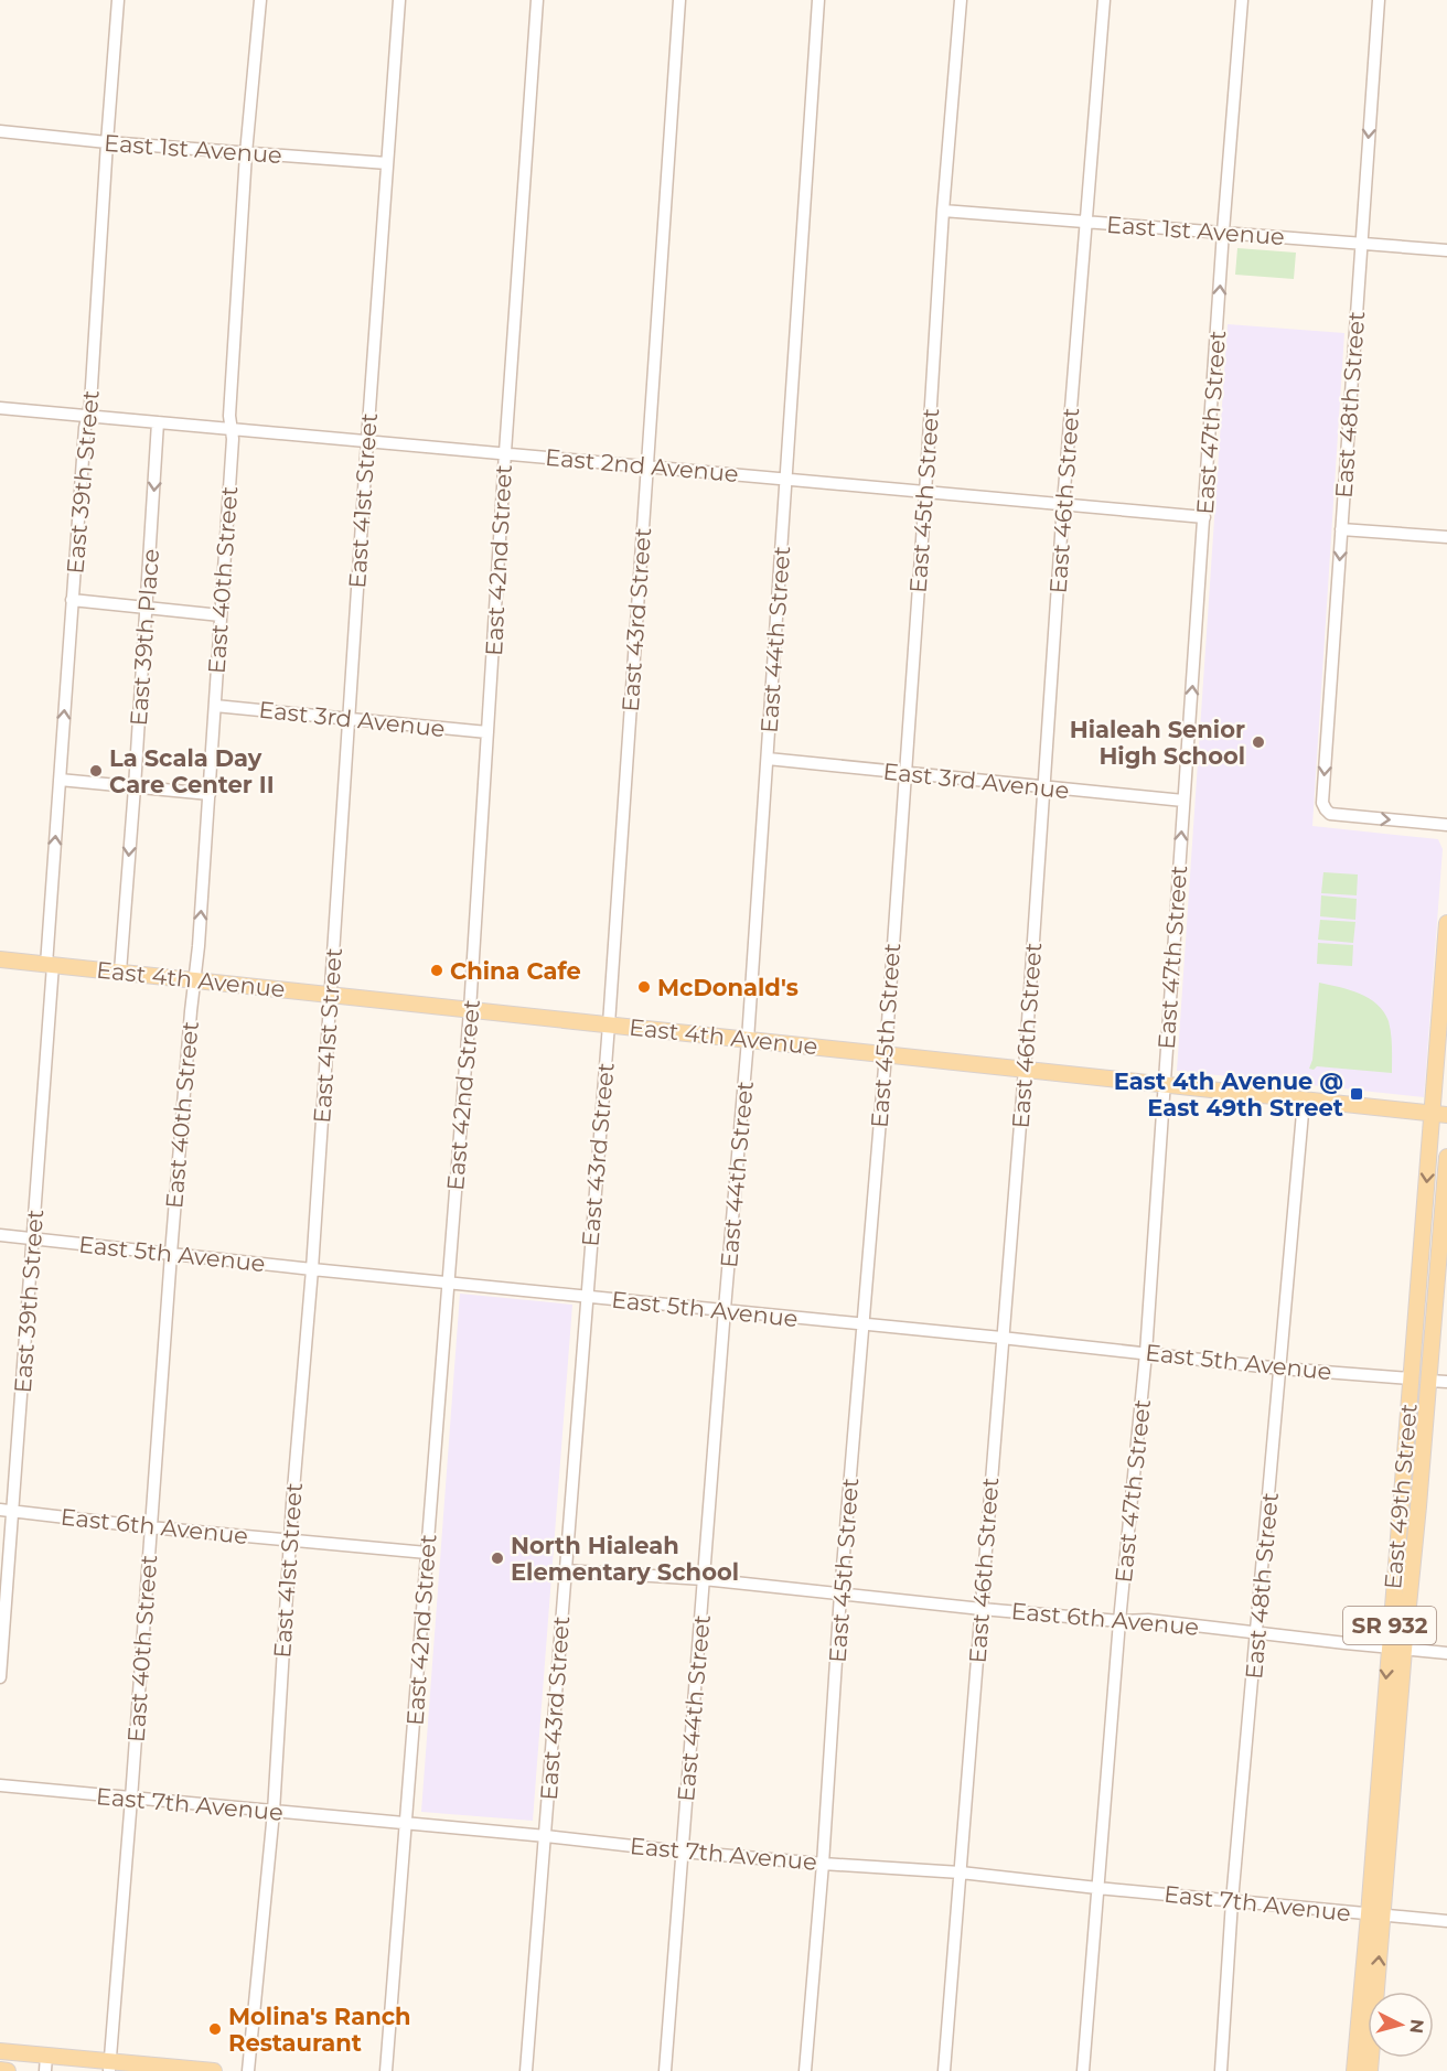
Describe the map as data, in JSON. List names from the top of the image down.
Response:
{
  "streets": {
    "main road": ["East 4th Avenue", "East 49th Street", "SR 932"],
    "street": [
      "East 1st Avenue",
      "East 48th Street",
      "East 47th Street",
      "East 2nd Avenue",
      "East 39th Street",
      "East 41st Street",
      "East 45th Street",
      "East 46th Street",
      "East 42nd Street",
      "East 40th Street",
      "East 43rd Street",
      "East 39th Place",
      "East 44th Street",
      "East 3rd Avenue",
      "East 5th Avenue",
      "East 6th Avenue",
      "East 7th Avenue"
    ]
  },
  "crossings": [
    ["East 1st Avenue", "East 48th Street"],
    ["East 1st Avenue", "East 47th Street"],
    ["East 1st Avenue", "East 39th Street"],
    ["East 1st Avenue", "East 41st Street"],
    ["East 1st Avenue", "East 45th Street"],
    ["East 1st Avenue", "East 46th Street"],
    ["East 1st Avenue", "East 40th Street"],
    ["East 48th Street", "East 4th Avenue"],
    ["East 48th Street", "East 5th Avenue"],
    ["East 48th Street", "East 6th Avenue"],
    ["East 48th Street", "East 7th Avenue"],
    ["East 47th Street", "East 2nd Avenue"],
    ["East 47th Street", "East 3rd Avenue"],
    ["East 47th Street", "East 4th Avenue"],
    ["East 47th Street", "East 5th Avenue"],
    ["East 47th Street", "East 6th Avenue"],
    ["East 47th Street", "East 7th Avenue"],
    ["East 2nd Avenue", "East 39th Street"],
    ["East 2nd Avenue", "East 41st Street"],
    ["East 2nd Avenue", "East 45th Street"],
    ["East 2nd Avenue", "East 46th Street"],
    ["East 2nd Avenue", "East 42nd Street"],
    ["East 2nd Avenue", "East 40th Street"],
    ["East 2nd Avenue", "East 43rd Street"],
    ["East 2nd Avenue", "East 39th Place"],
    ["East 2nd Avenue", "East 44th Street"],
    ["East 39th Street", "East 4th Avenue"],
    ["East 39th Street", "East 5th Avenue"],
    ["East 39th Street", "East 6th Avenue"],
    ["East 41st Street", "East 3rd Avenue"],
    ["East 41st Street", "East 4th Avenue"],
    ["East 41st Street", "East 5th Avenue"],
    ["East 41st Street", "East 6th Avenue"],
    ["East 41st Street", "East 7th Avenue"],
    ["East 45th Street", "East 3rd Avenue"],
    ["East 45th Street", "East 4th Avenue"],
    ["East 45th Street", "East 5th Avenue"],
    ["East 45th Street", "East 6th Avenue"],
    ["East 45th Street", "East 7th Avenue"],
    ["East 46th Street", "East 3rd Avenue"],
    ["East 46th Street", "East 4th Avenue"],
    ["East 46th Street", "East 5th Avenue"],
    ["East 46th Street", "East 6th Avenue"],
    ["East 46th Street", "East 7th Avenue"],
    ["East 42nd Street", "East 3rd Avenue"],
    ["East 42nd Street", "East 4th Avenue"],
    ["East 42nd Street", "East 5th Avenue"],
    ["East 42nd Street", "East 6th Avenue"],
    ["East 42nd Street", "East 7th Avenue"],
    ["East 40th Street", "East 3rd Avenue"],
    ["East 40th Street", "East 4th Avenue"],
    ["East 40th Street", "East 5th Avenue"],
    ["East 40th Street", "East 6th Avenue"],
    ["East 40th Street", "East 7th Avenue"],
    ["East 43rd Street", "East 4th Avenue"],
    ["East 43rd Street", "East 5th Avenue"],
    ["East 43rd Street", "East 6th Avenue"],
    ["East 43rd Street", "East 7th Avenue"],
    ["East 39th Place", "East 4th Avenue"],
    ["East 44th Street", "East 3rd Avenue"],
    ["East 44th Street", "East 4th Avenue"],
    ["East 44th Street", "East 5th Avenue"],
    ["East 44th Street", "East 6th Avenue"],
    ["East 44th Street", "East 7th Avenue"],
    ["East 4th Avenue", "East 49th Street"],
    ["East 5th Avenue", "East 49th Street"],
    ["East 49th Street", "East 6th Avenue"],
    ["East 49th Street", "East 7th Avenue"]
  ],
  "one_way": ["East 47th Street", "East 39th Place"],
  "places": {
    "other": [
      "Hialeah Senior High School",
      "La Scala Day Care Center II",
      "China Cafe",
      "McDonald's",
      "North Hialeah Elementary School",
      "Molina's Ranch Restaurant"
    ],
    "transit": ["East 4th Avenue @ East 49th Street"]
  },
  "north": "right"
}
